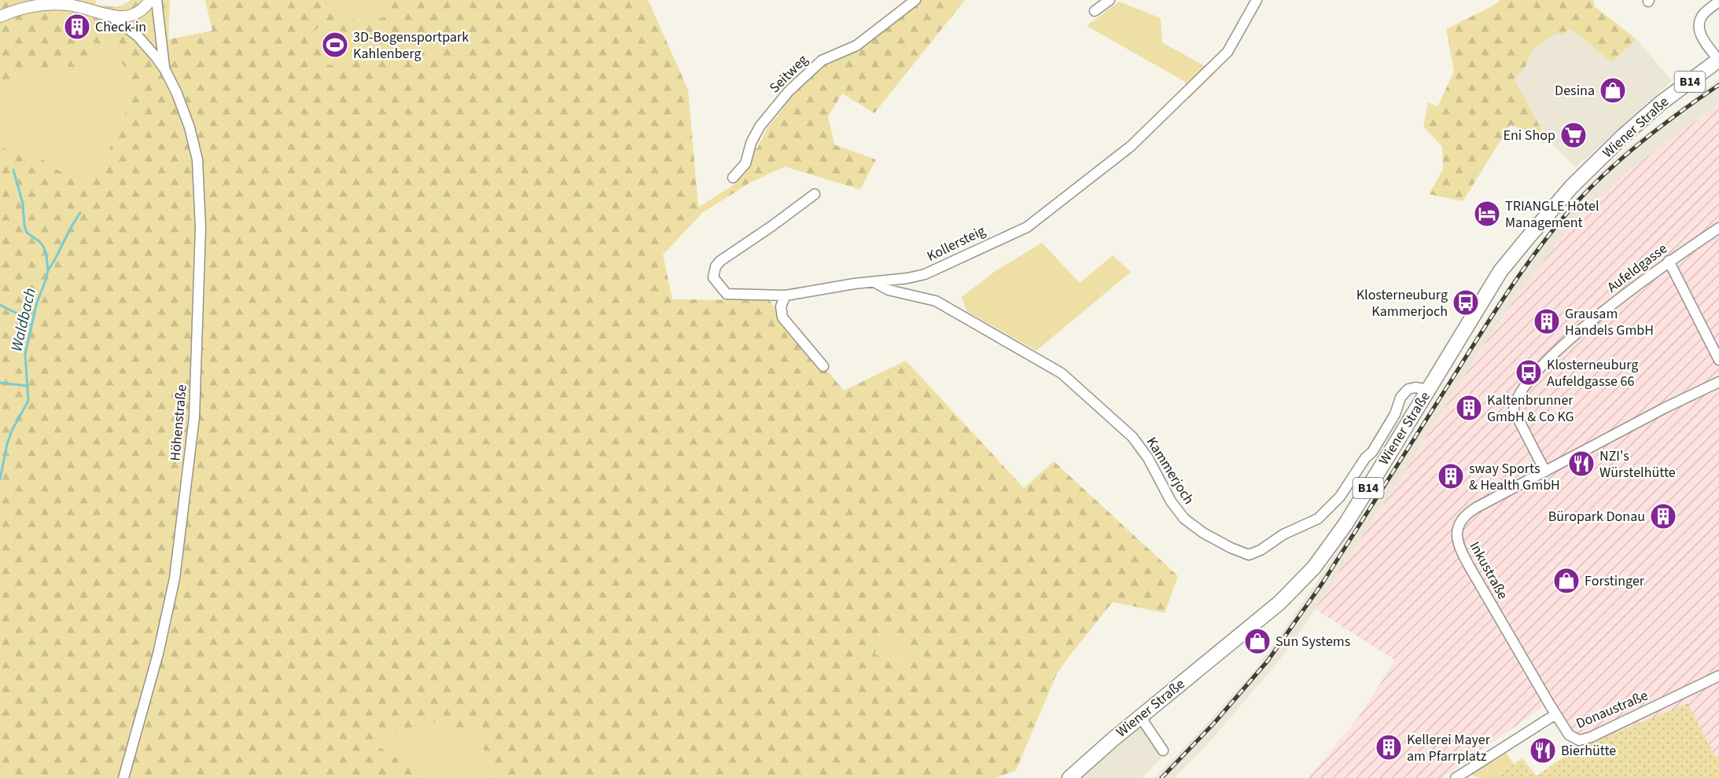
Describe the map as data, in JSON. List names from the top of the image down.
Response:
{
  "streets": {
    "main road": ["B14", "Wiener Straße"],
    "street": [
      "Seitweg",
      "Kollersteig",
      "Aufeldgasse",
      "Höhenstraße",
      "Kammerjoch",
      "Inkustraße",
      "Donaustraße"
    ]
  },
  "crossings": [
    ["Wiener Straße", "Kammerjoch"],
    ["Kollersteig", "Kammerjoch"],
    ["Aufeldgasse", "Inkustraße"],
    ["Inkustraße", "Donaustraße"]
  ],
  "water": ["Waldbach"],
  "places": {
    "building": [
      "Check-in",
      "Grausam Handels GmbH",
      "Kaltenbrunner GmbH & Co KG",
      "sway Sports & Health GmbH",
      "Büropark Donau",
      "Kellerei Mayer am Pfarrplatz"
    ],
    "sports": ["3D-Bogensportpark Kahlenberg"],
    "shop": ["Desina", "Forstinger", "Sun Systems"],
    "supermarket": ["Eni Shop"],
    "hotel": ["TRIANGLE Hotel Management"],
    "bus stop": ["Klosterneuburg Kammerjoch", "Klosterneuburg Aufeldgasse 66"],
    "restaurant": ["NZI's Würstelhütte", "Bierhütte"]
  }
}
